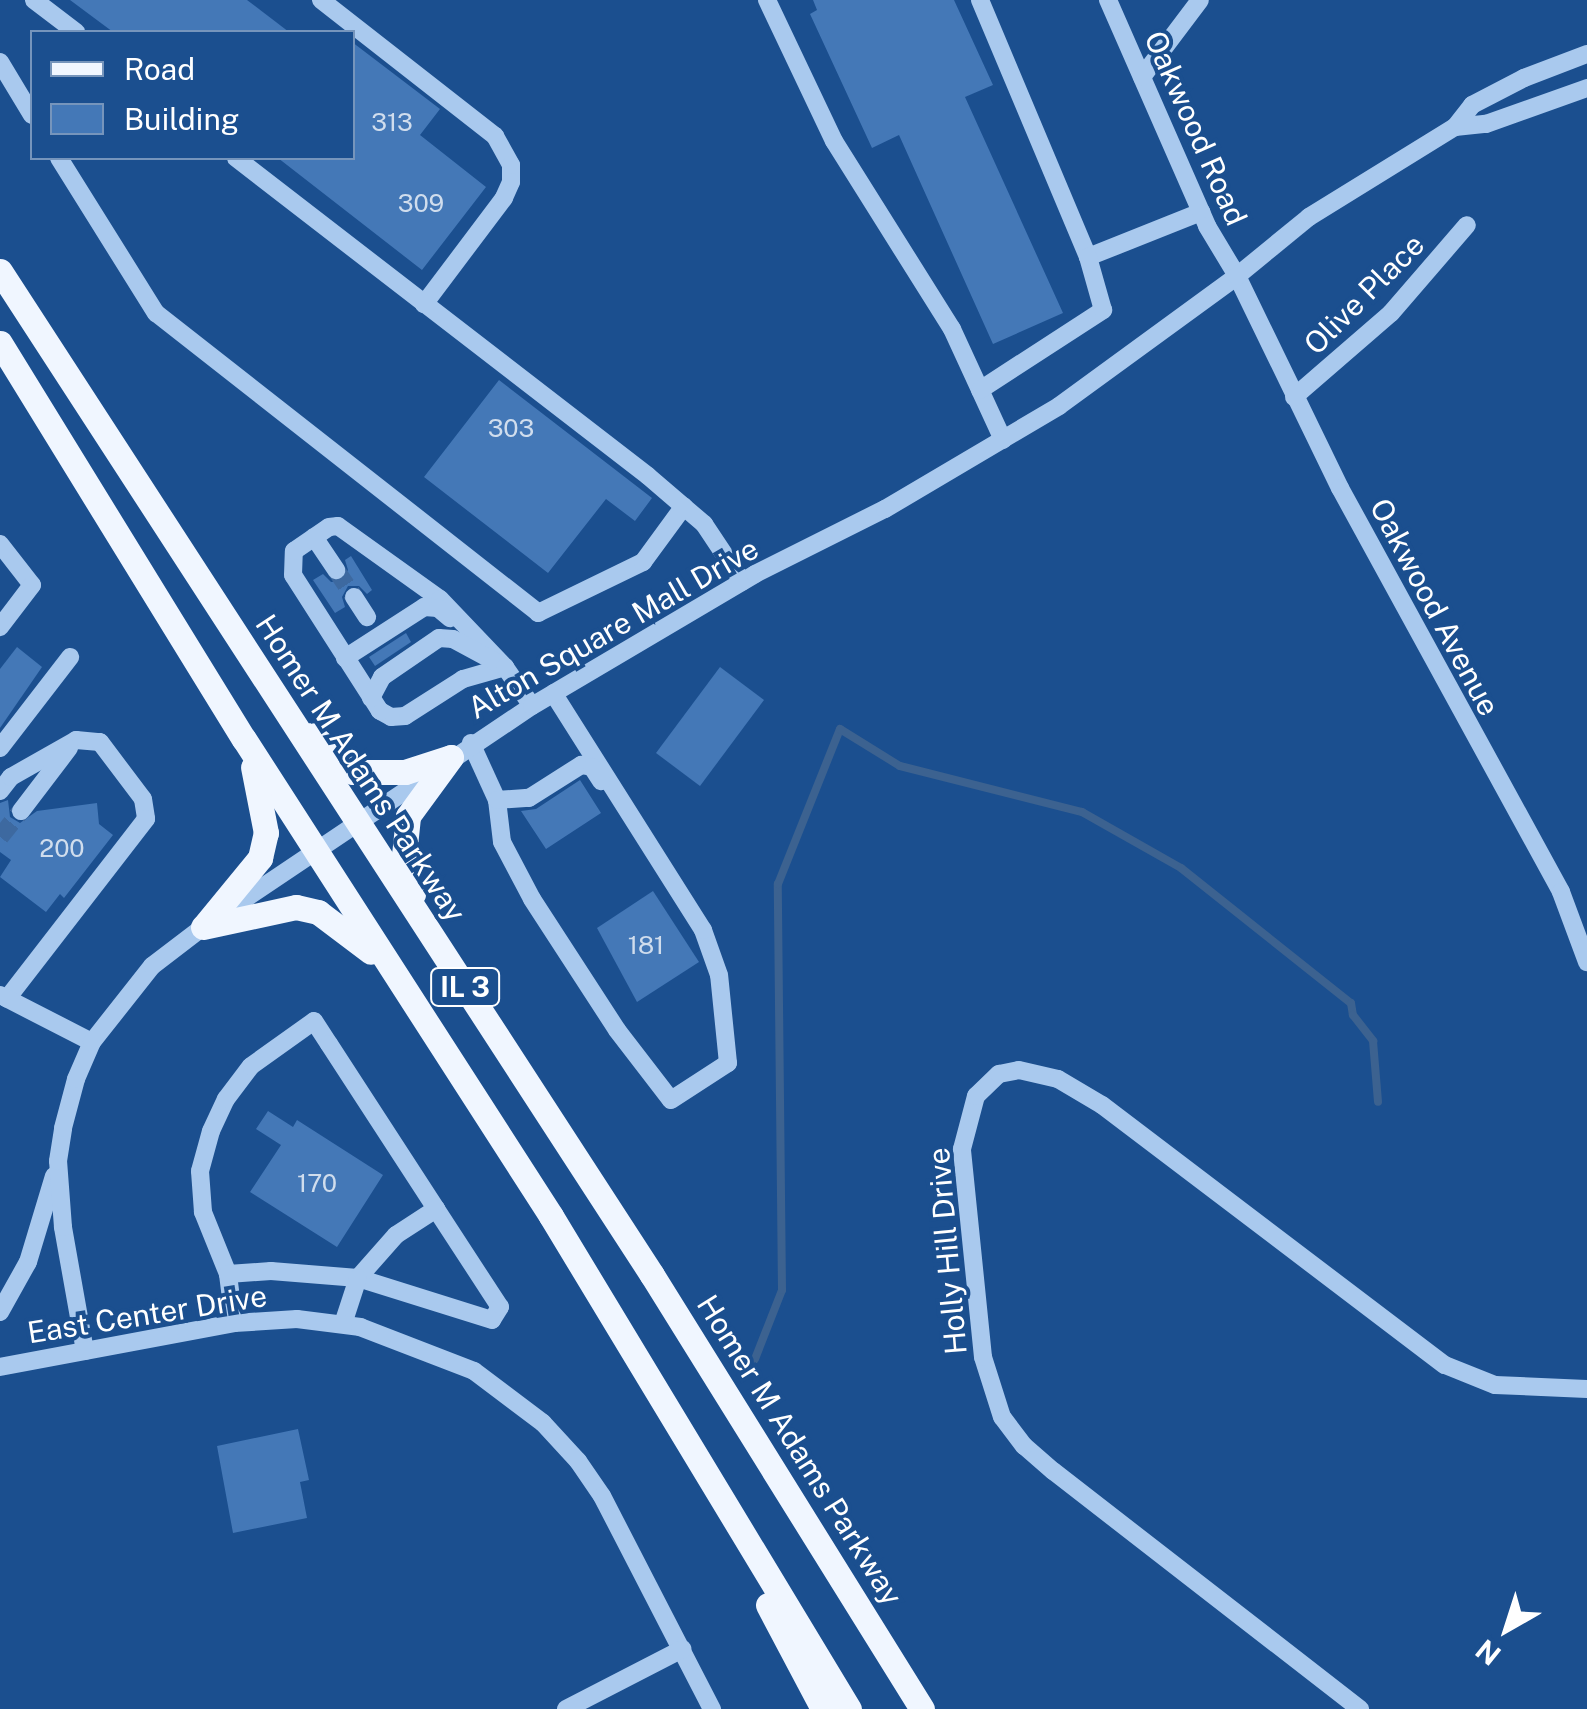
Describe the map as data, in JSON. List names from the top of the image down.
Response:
{
  "streets": {
    "main road": ["Homer M Adams Parkway", "IL 3"],
    "street": [
      "Oakwood Road",
      "Olive Place",
      "Oakwood Avenue",
      "Alton Square Mall Drive",
      "Holly Hill Drive",
      "East Center Drive"
    ]
  },
  "crossings": [
    ["Oakwood Road", "Oakwood Avenue"],
    ["Oakwood Road", "Alton Square Mall Drive"],
    ["Olive Place", "Oakwood Avenue"],
    ["Oakwood Avenue", "Alton Square Mall Drive"],
    ["Alton Square Mall Drive", "Homer M Adams Parkway"],
    ["Alton Square Mall Drive", "IL 3"],
    ["Alton Square Mall Drive", "East Center Drive"]
  ],
  "house_numbers": [
    "313",
    "309",
    "303",
    "200",
    "181",
    "170"
  ],
  "legend": ["Road", "Building"],
  "north": "bottom left"
}
